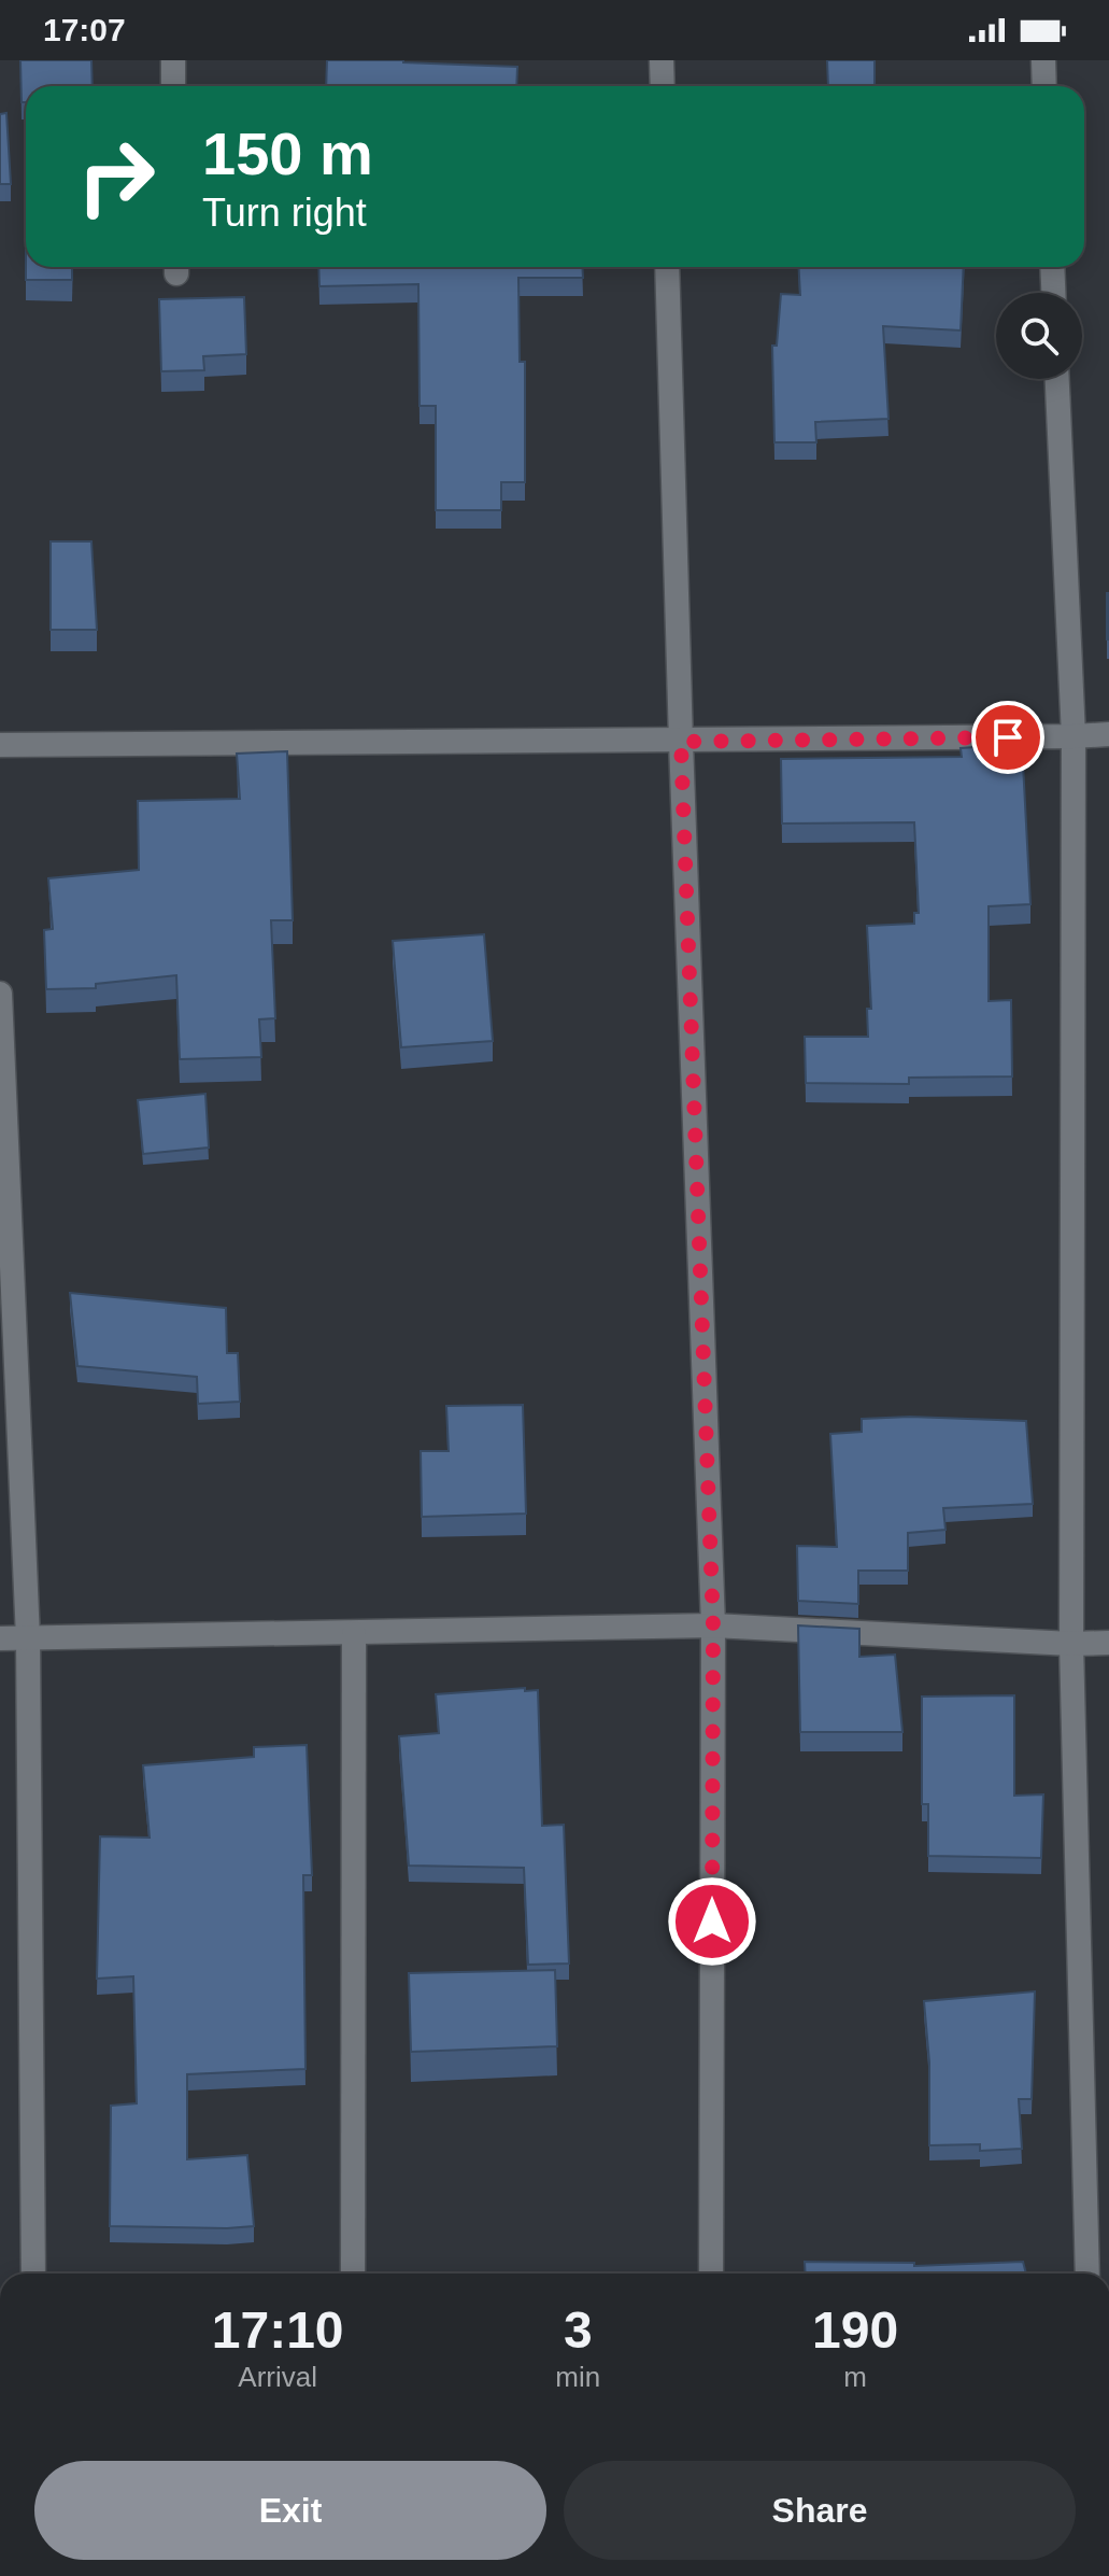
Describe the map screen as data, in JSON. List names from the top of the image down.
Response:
{
  "page": {
    "status": "17:07",
    "turn": ["150 m", "Turn right"],
    "eta": [
      "17:10",
      "Arrival",
      "3",
      "min",
      "190",
      "m"
    ],
    "buttons": ["Exit", "Share"]
  }
}
